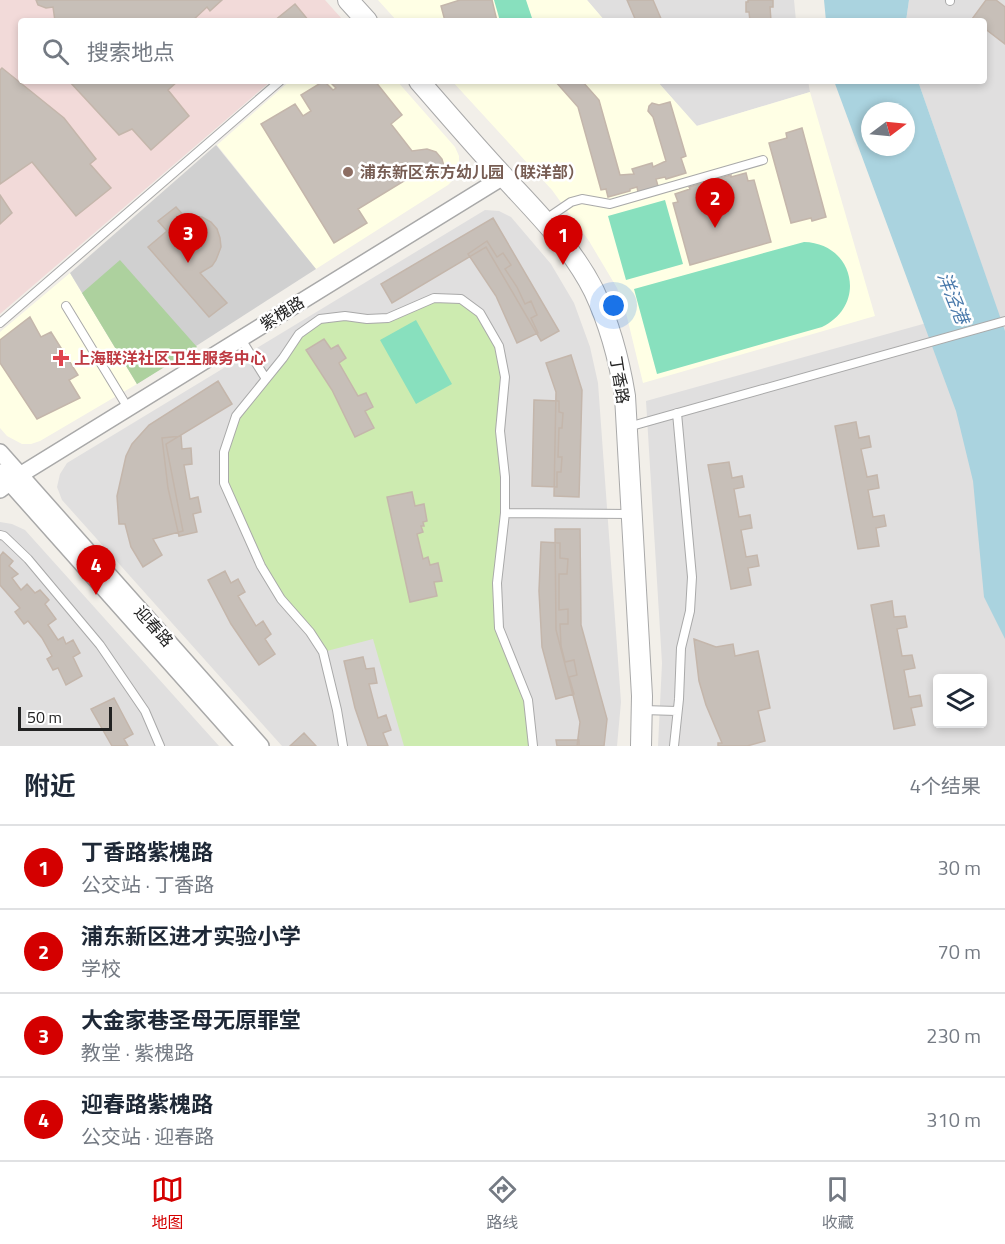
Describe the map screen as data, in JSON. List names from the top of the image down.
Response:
{
  "streets": {
    "street": ["紫槐路", "丁香路", "迎春路"]
  },
  "crossings": [
    ["紫槐路", "丁香路"],
    ["紫槐路", "迎春路"]
  ],
  "water": ["洋泾港"],
  "places": {
    "other": ["浦东新区东方幼儿园（联洋部）"],
    "health": ["上海联洋社区卫生服务中心"]
  },
  "scale_bar": "50 m",
  "north": "right",
  "page": {
    "search": "搜索地点",
    "pins": [
      "2",
      "3",
      "1",
      "4"
    ],
    "scale": "50 m",
    "heading": ["附近", "4个结果"],
    "list": [
      {
        "mark": "1",
        "name": "丁香路紫槐路",
        "note": "公交站 · 丁香路",
        "value": "30 m"
      },
      {
        "mark": "2",
        "name": "浦东新区进才实验小学",
        "note": "学校",
        "value": "70 m"
      },
      {
        "mark": "3",
        "name": "大金家巷圣母无原罪堂",
        "note": "教堂 · 紫槐路",
        "value": "230 m"
      },
      {
        "mark": "4",
        "name": "迎春路紫槐路",
        "note": "公交站 · 迎春路",
        "value": "310 m"
      }
    ],
    "nav": ["地图", "路线", "收藏"]
  }
}
